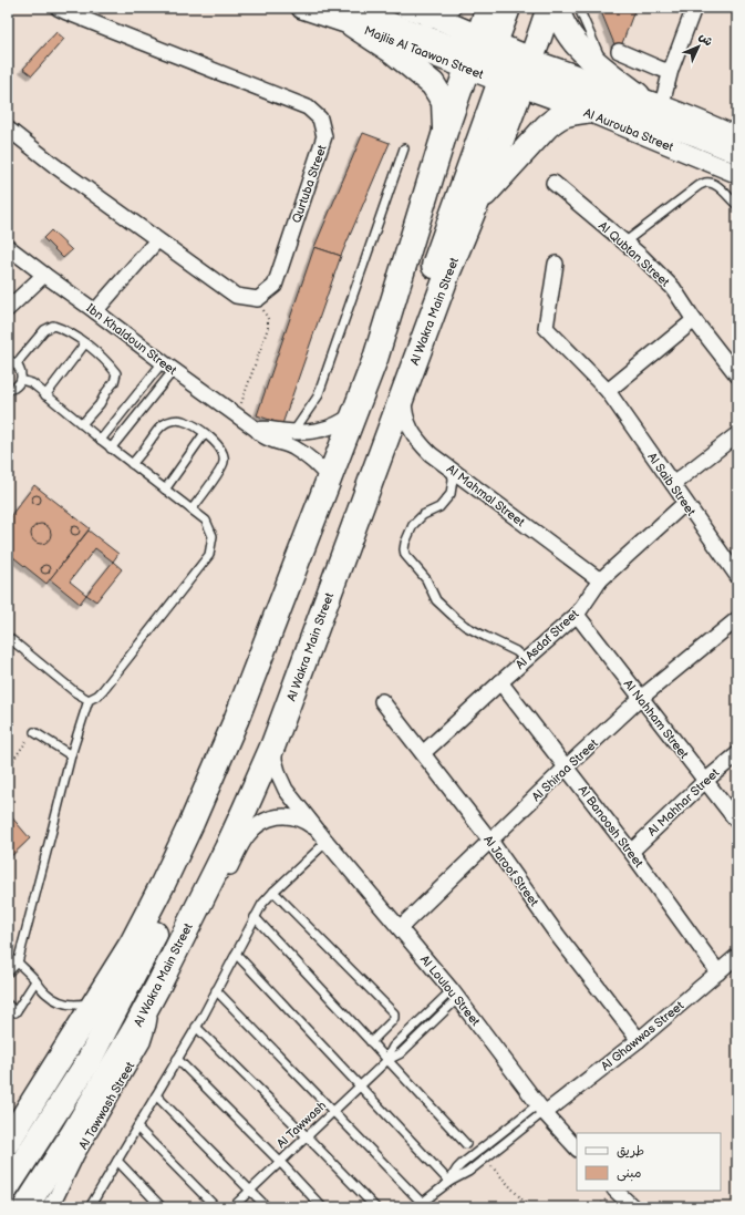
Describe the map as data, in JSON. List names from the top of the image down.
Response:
{
  "streets": {
    "highway": ["Al Wakra Main Street"],
    "main road": ["Majlis Al Taawon Street"],
    "street": [
      "Al Aurouba Street",
      "Qurtuba Street",
      "Al Qubtan Street",
      "Ibn Khaldoun Street",
      "Al Saib Street",
      "Al Mahmal Street",
      "Al Asdaf Street",
      "Al Nahham Street",
      "Al Shiraa Street",
      "Al Mahhar Street",
      "Al Banoosh Street",
      "Al Jaroof Street",
      "Al Loulou Street",
      "Al Ghawwas Street"
    ],
    "lane": ["Al Tawwash"]
  },
  "crossings": [
    ["Al Aurouba Street", "Al Wakra Main Street"],
    ["Al Wakra Main Street", "Al Mahmal Street"],
    ["Al Wakra Main Street", "Al Loulou Street"],
    ["Al Saib Street", "Al Asdaf Street"],
    ["Al Mahmal Street", "Al Asdaf Street"],
    ["Al Asdaf Street", "Al Nahham Street"],
    ["Al Asdaf Street", "Al Banoosh Street"],
    ["Al Asdaf Street", "Al Jaroof Street"],
    ["Al Nahham Street", "Al Shiraa Street"],
    ["Al Nahham Street", "Al Mahhar Street"],
    ["Al Shiraa Street", "Al Banoosh Street"],
    ["Al Shiraa Street", "Al Jaroof Street"],
    ["Al Shiraa Street", "Al Loulou Street"],
    ["Al Mahhar Street", "Al Banoosh Street"],
    ["Al Banoosh Street", "Al Ghawwas Street"],
    ["Al Jaroof Street", "Al Ghawwas Street"],
    ["Al Loulou Street", "Al Ghawwas Street"],
    ["Al Loulou Street", "Al Tawwash"]
  ],
  "legend": ["طريق", "مبنى"],
  "north": "top right"
}
